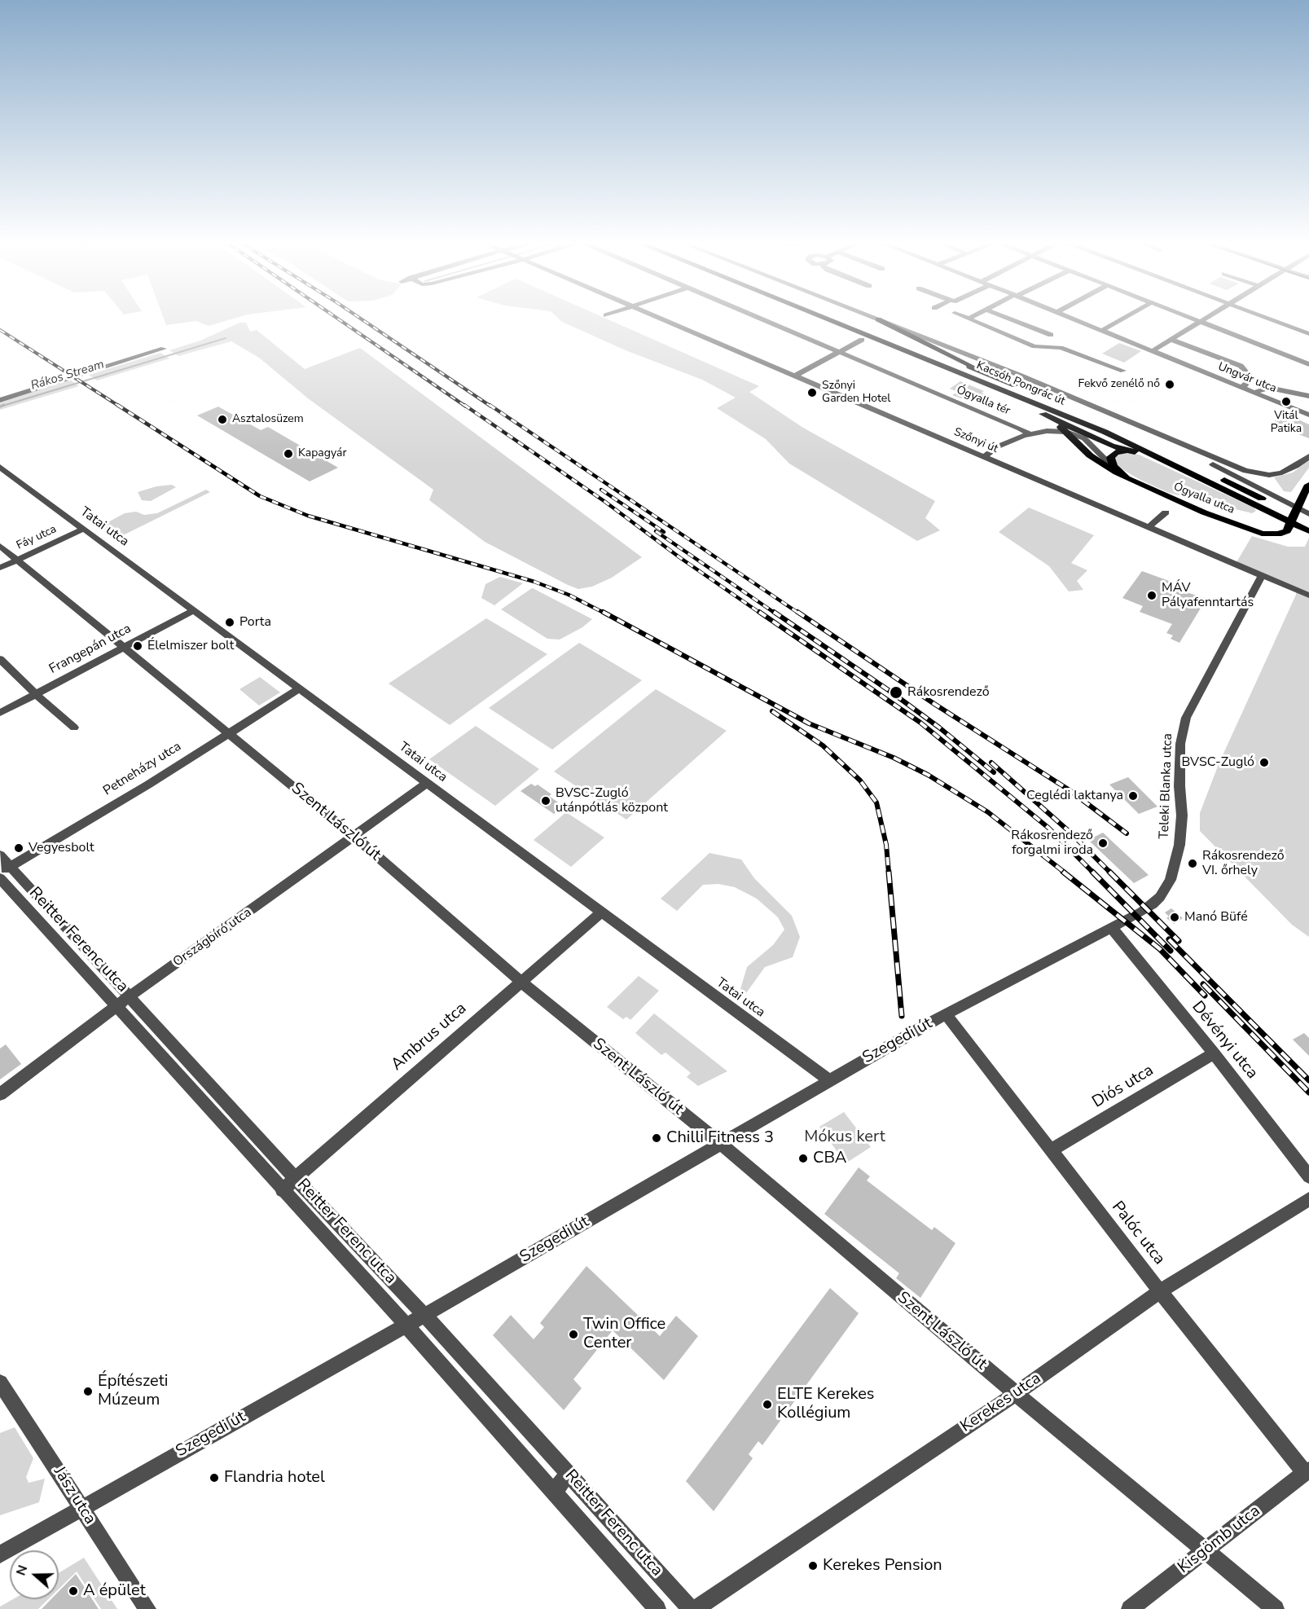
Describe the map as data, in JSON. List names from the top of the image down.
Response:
{
  "streets": {
    "main road": ["Kacsóh Pongrác út", "Ógyalla utca"],
    "street": [
      "Ungvár utca",
      "Ógyalla tér",
      "Szőnyi út",
      "Tatai utca",
      "Fáy utca",
      "Frangepán utca",
      "Petneházy utca",
      "Teleki Blanka utca",
      "Szent László út",
      "Országbíró utca",
      "Reitter Ferenc utca",
      "Ambrus utca",
      "Dévényi utca",
      "Szegedi út",
      "Diós utca",
      "Palóc utca",
      "Kerekes utca",
      "Jász utca",
      "Kisgömb utca"
    ]
  },
  "crossings": [
    ["Szőnyi út", "Teleki Blanka utca"],
    ["Tatai utca", "Fáy utca"],
    ["Tatai utca", "Frangepán utca"],
    ["Tatai utca", "Petneházy utca"],
    ["Tatai utca", "Országbíró utca"],
    ["Tatai utca", "Ambrus utca"],
    ["Tatai utca", "Szegedi út"],
    ["Fáy utca", "Szent László út"],
    ["Frangepán utca", "Szent László út"],
    ["Petneházy utca", "Szent László út"],
    ["Petneházy utca", "Reitter Ferenc utca"],
    ["Teleki Blanka utca", "Dévényi utca"],
    ["Teleki Blanka utca", "Szegedi út"],
    ["Szent László út", "Országbíró utca"],
    ["Szent László út", "Ambrus utca"],
    ["Szent László út", "Szegedi út"],
    ["Szent László út", "Kerekes utca"],
    ["Szent László út", "Kisgömb utca"],
    ["Országbíró utca", "Reitter Ferenc utca"],
    ["Reitter Ferenc utca", "Ambrus utca"],
    ["Reitter Ferenc utca", "Szegedi út"],
    ["Dévényi utca", "Szegedi út"],
    ["Dévényi utca", "Diós utca"],
    ["Szegedi út", "Palóc utca"],
    ["Szegedi út", "Jász utca"],
    ["Diós utca", "Palóc utca"],
    ["Palóc utca", "Kerekes utca"],
    ["Palóc utca", "Kisgömb utca"]
  ],
  "water": ["Rákos Stream"],
  "parks": ["Mókus kert"],
  "places": [
    "Fekvő zenélő nő",
    "Szőnyi Garden Hotel",
    "Vitál Patika",
    "Asztalosüzem",
    "Kapagyár",
    "MÁV Pályafenntartás",
    "Porta",
    "Élelmiszer bolt",
    "Rákosrendező",
    "BVSC-Zugló",
    "Ceglédi laktanya",
    "BVSC-Zugló utánpótlás központ",
    "Rákosrendező forgalmi iroda",
    "Vegyesbolt",
    "Rákosrendező VI. őrhely",
    "Manó Büfé",
    "Chilli Fitness 3",
    "CBA",
    "Twin Office Center",
    "Építészeti Múzeum",
    "ELTE Kerekes Kollégium",
    "Flandria hotel",
    "Kerekes Pension",
    "A épület"
  ],
  "north": "left"
}
